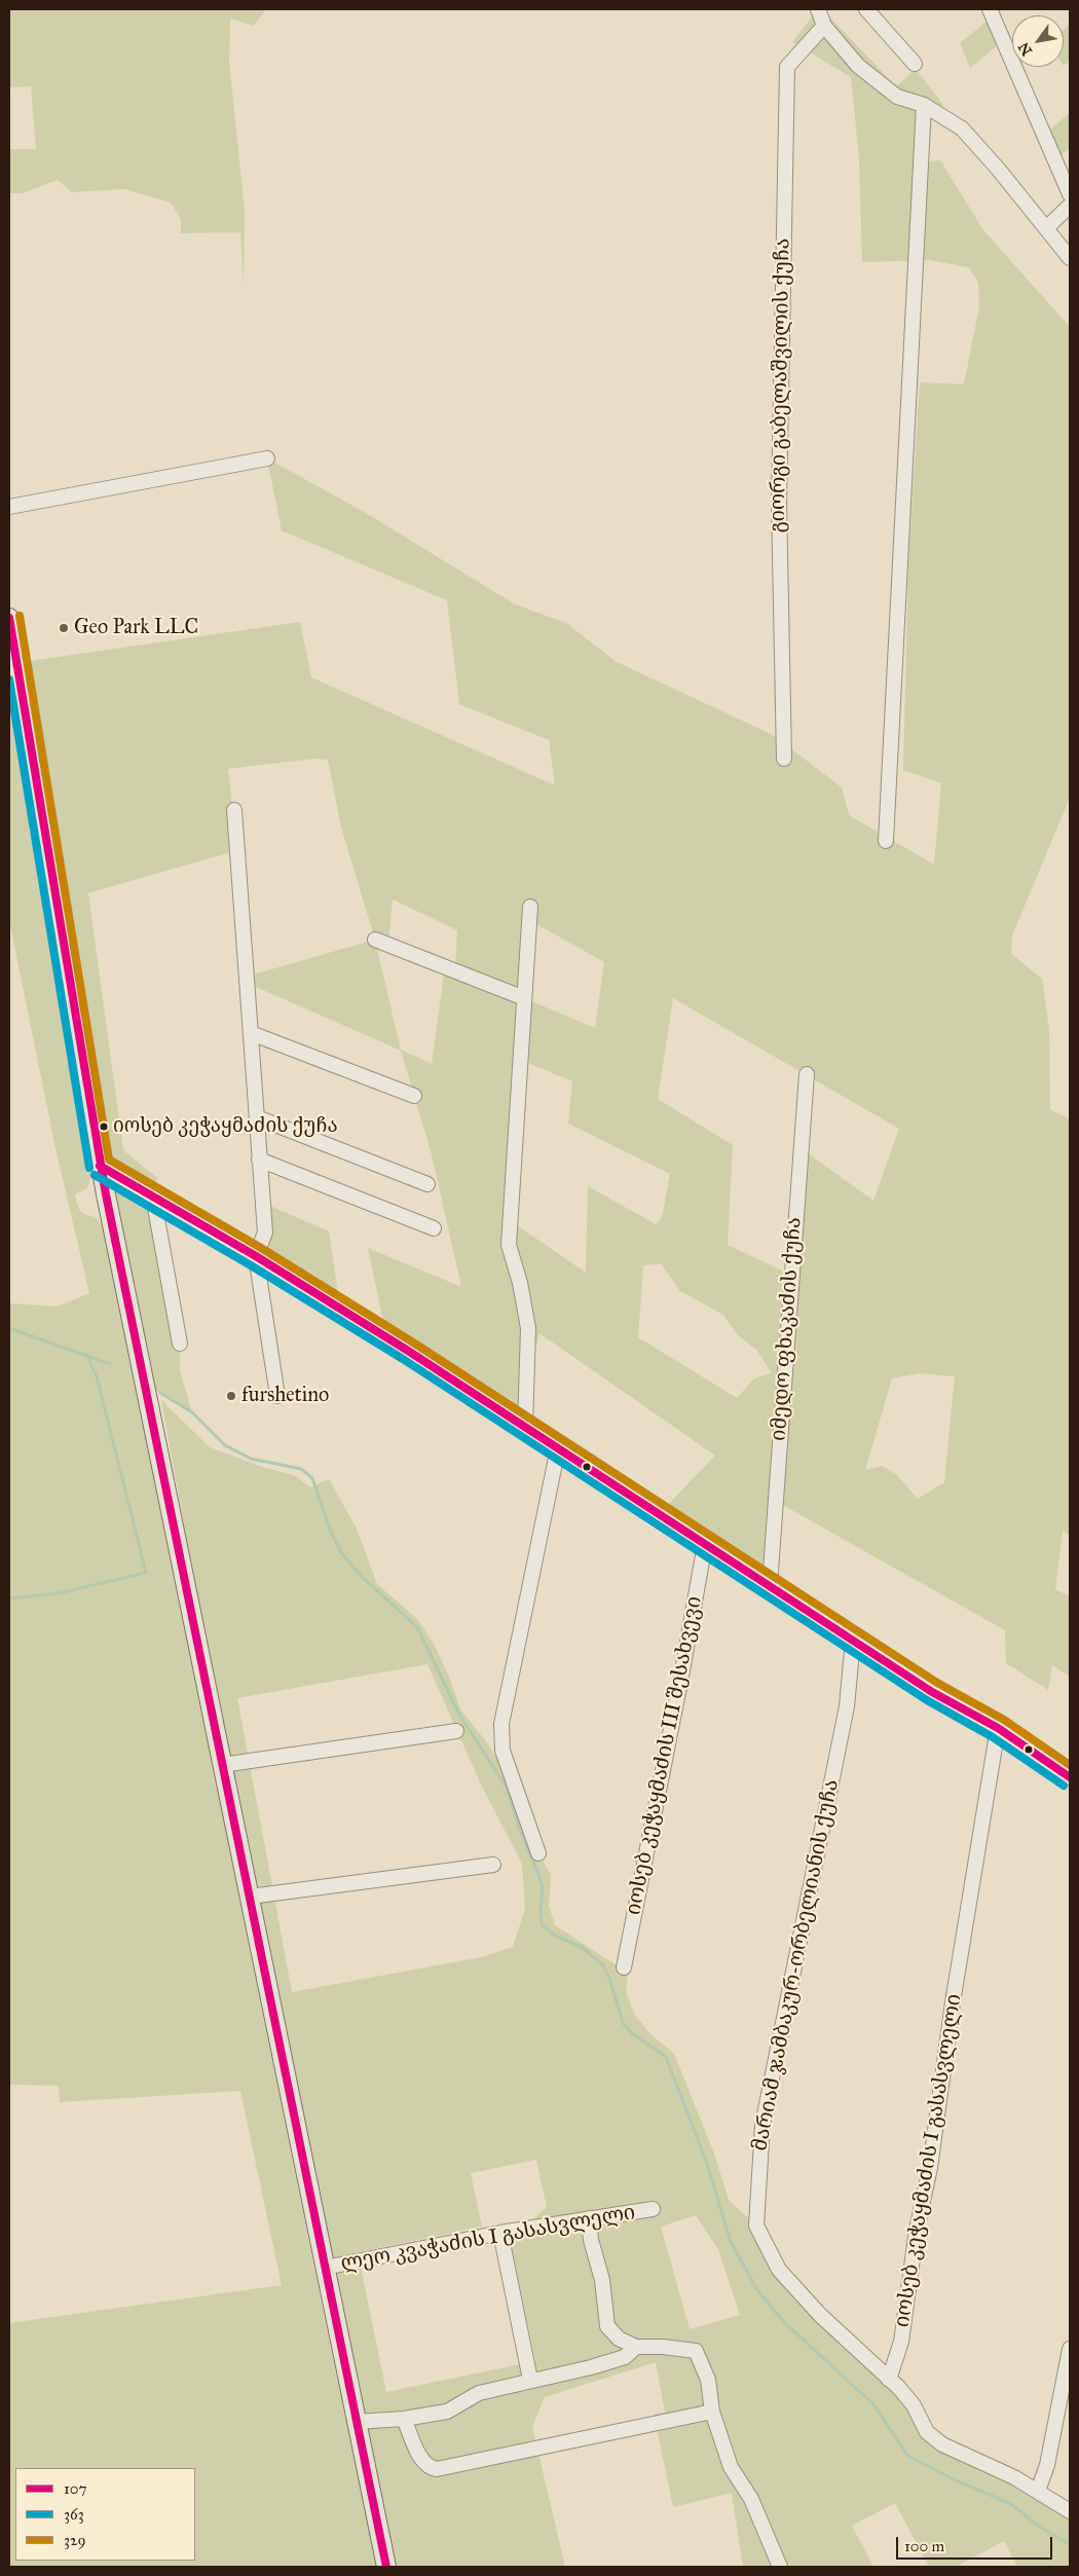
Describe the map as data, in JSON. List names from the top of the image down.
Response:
{
  "streets": {
    "street": [
      "გიორგი გაბელაშვილის ქუჩა",
      "იმედო ფხაკაძის ქუჩა",
      "იოსებ კეჭაყმაძის III შესახვევი",
      "მარიამ ჯამბაკურ-ორბელიანის ქუჩა",
      "იოსებ კეჭაყმაძის I გასასვლელი",
      "ლეო კვაჭაძის I გასასვლელი"
    ]
  },
  "crossings": [
    ["მარიამ ჯამბაკურ-ორბელიანის ქუჩა", "იოსებ კეჭაყმაძის I გასასვლელი"]
  ],
  "places": ["Geo Park LLC", "იოსებ კეჭაყმაძის ქუჩა", "furshetino"],
  "lines": ["transit line 329", "transit line 107", "transit line 363"],
  "legend": ["107", "363", "329"],
  "scale_bar": "100 m",
  "north": "bottom left"
}
